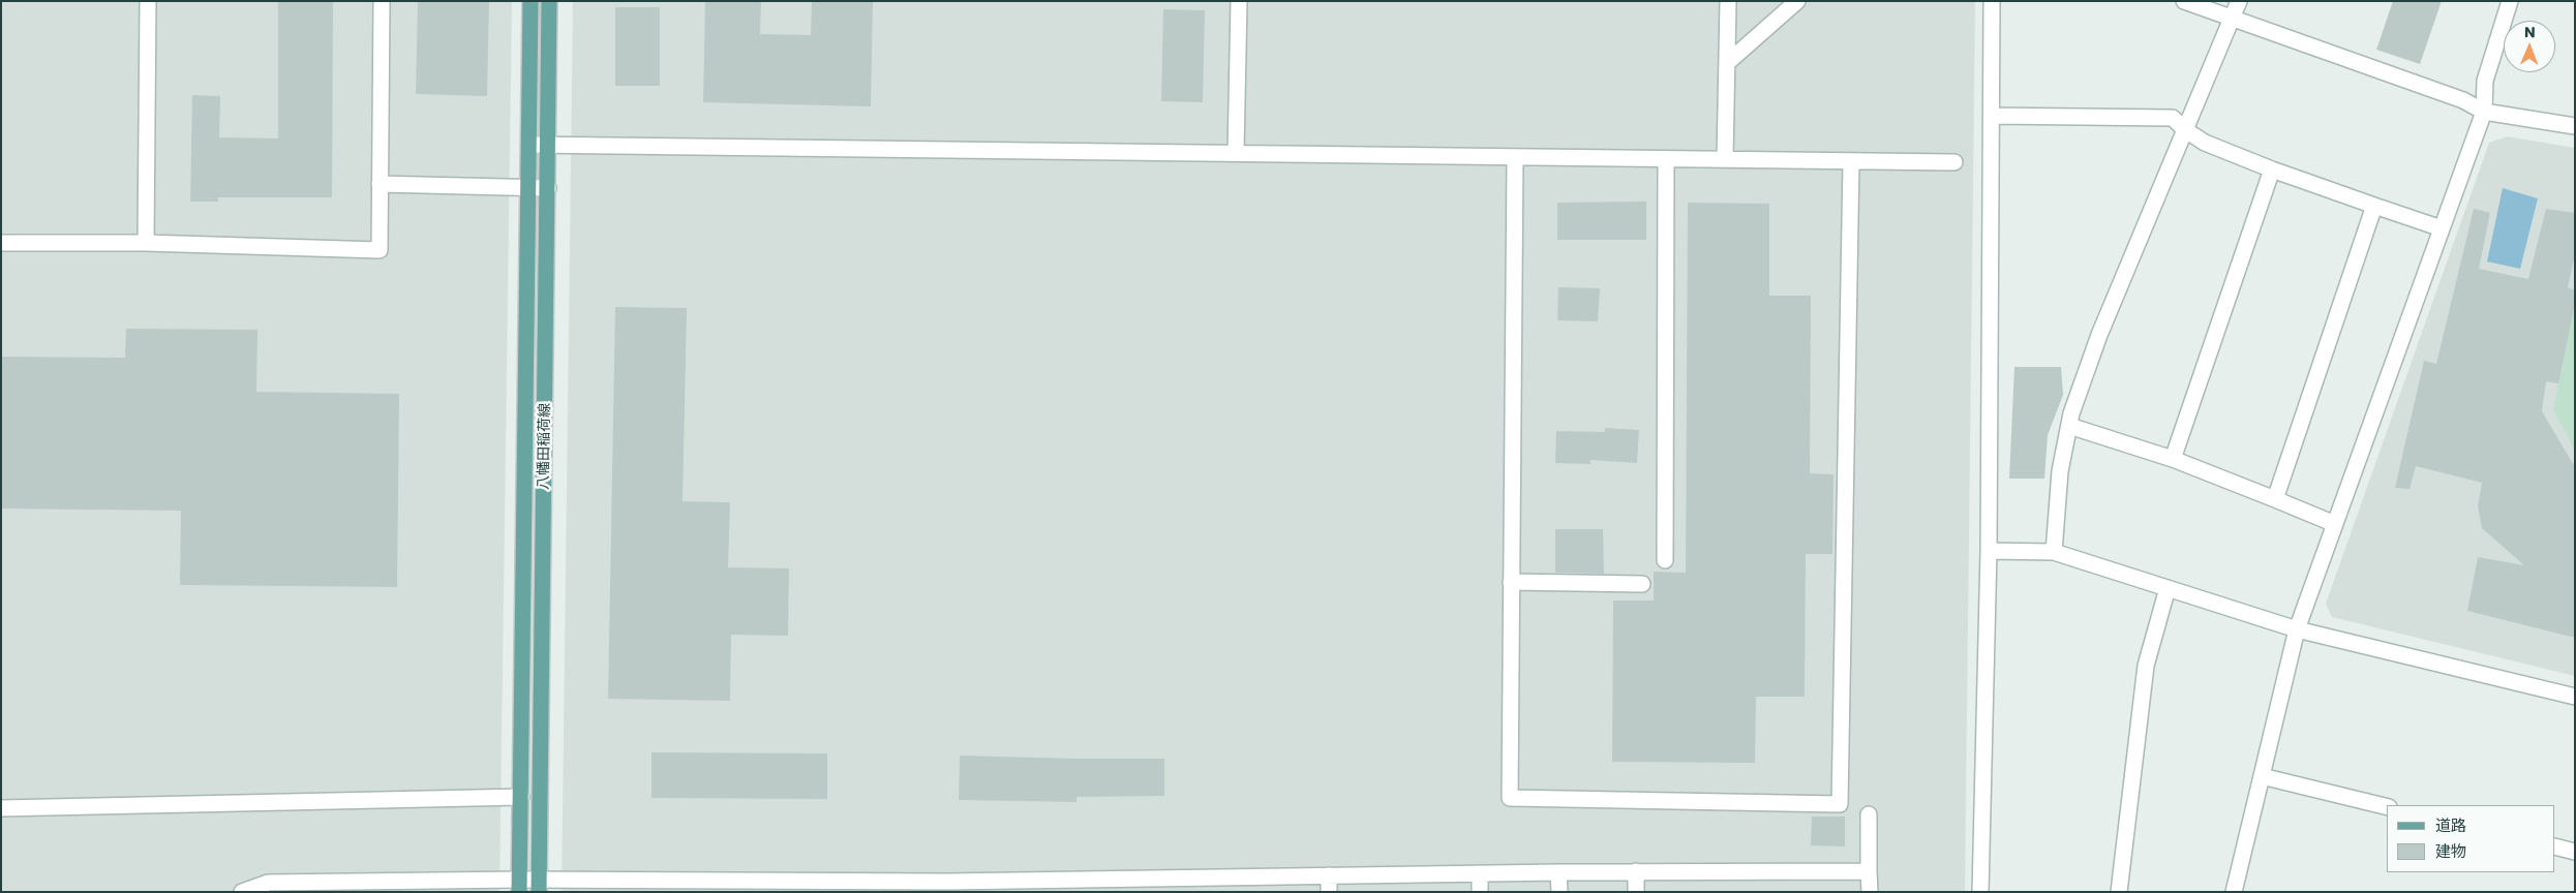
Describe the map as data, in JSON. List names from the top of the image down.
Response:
{
  "streets": {
    "main road": ["八幡田稲荷線"]
  },
  "legend": ["道路", "建物"],
  "north": "top"
}
